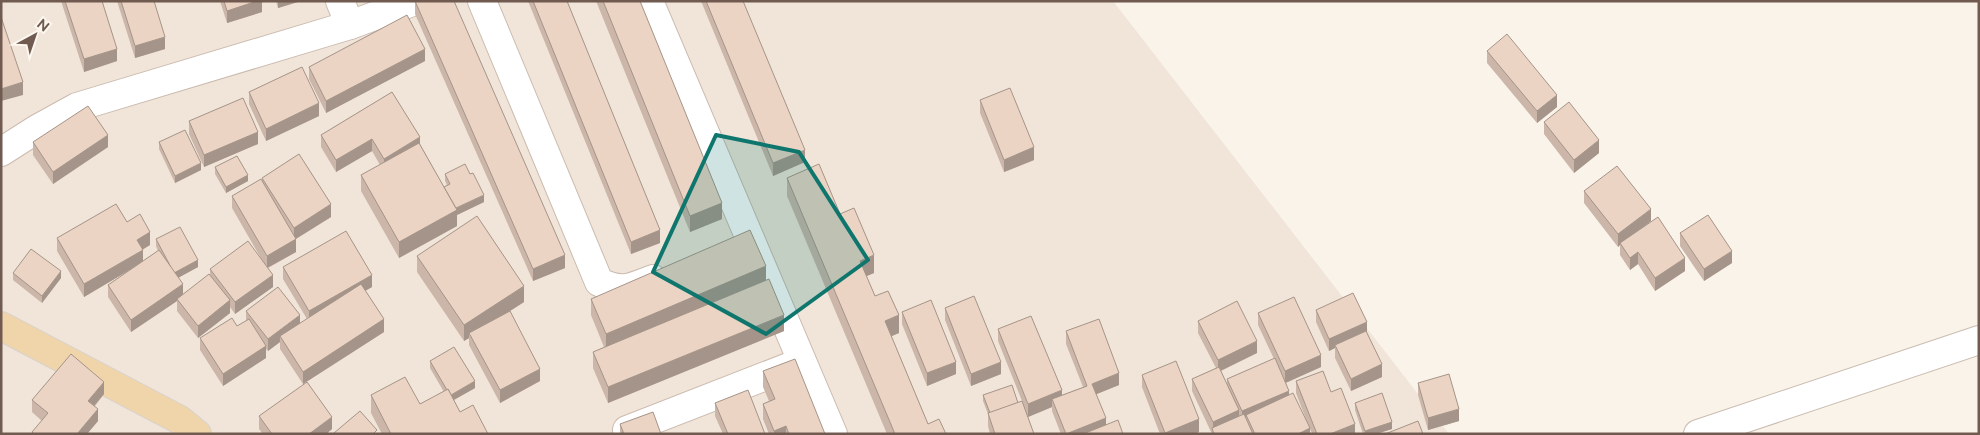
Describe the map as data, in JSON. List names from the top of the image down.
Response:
{
  "north": "top right"
}
